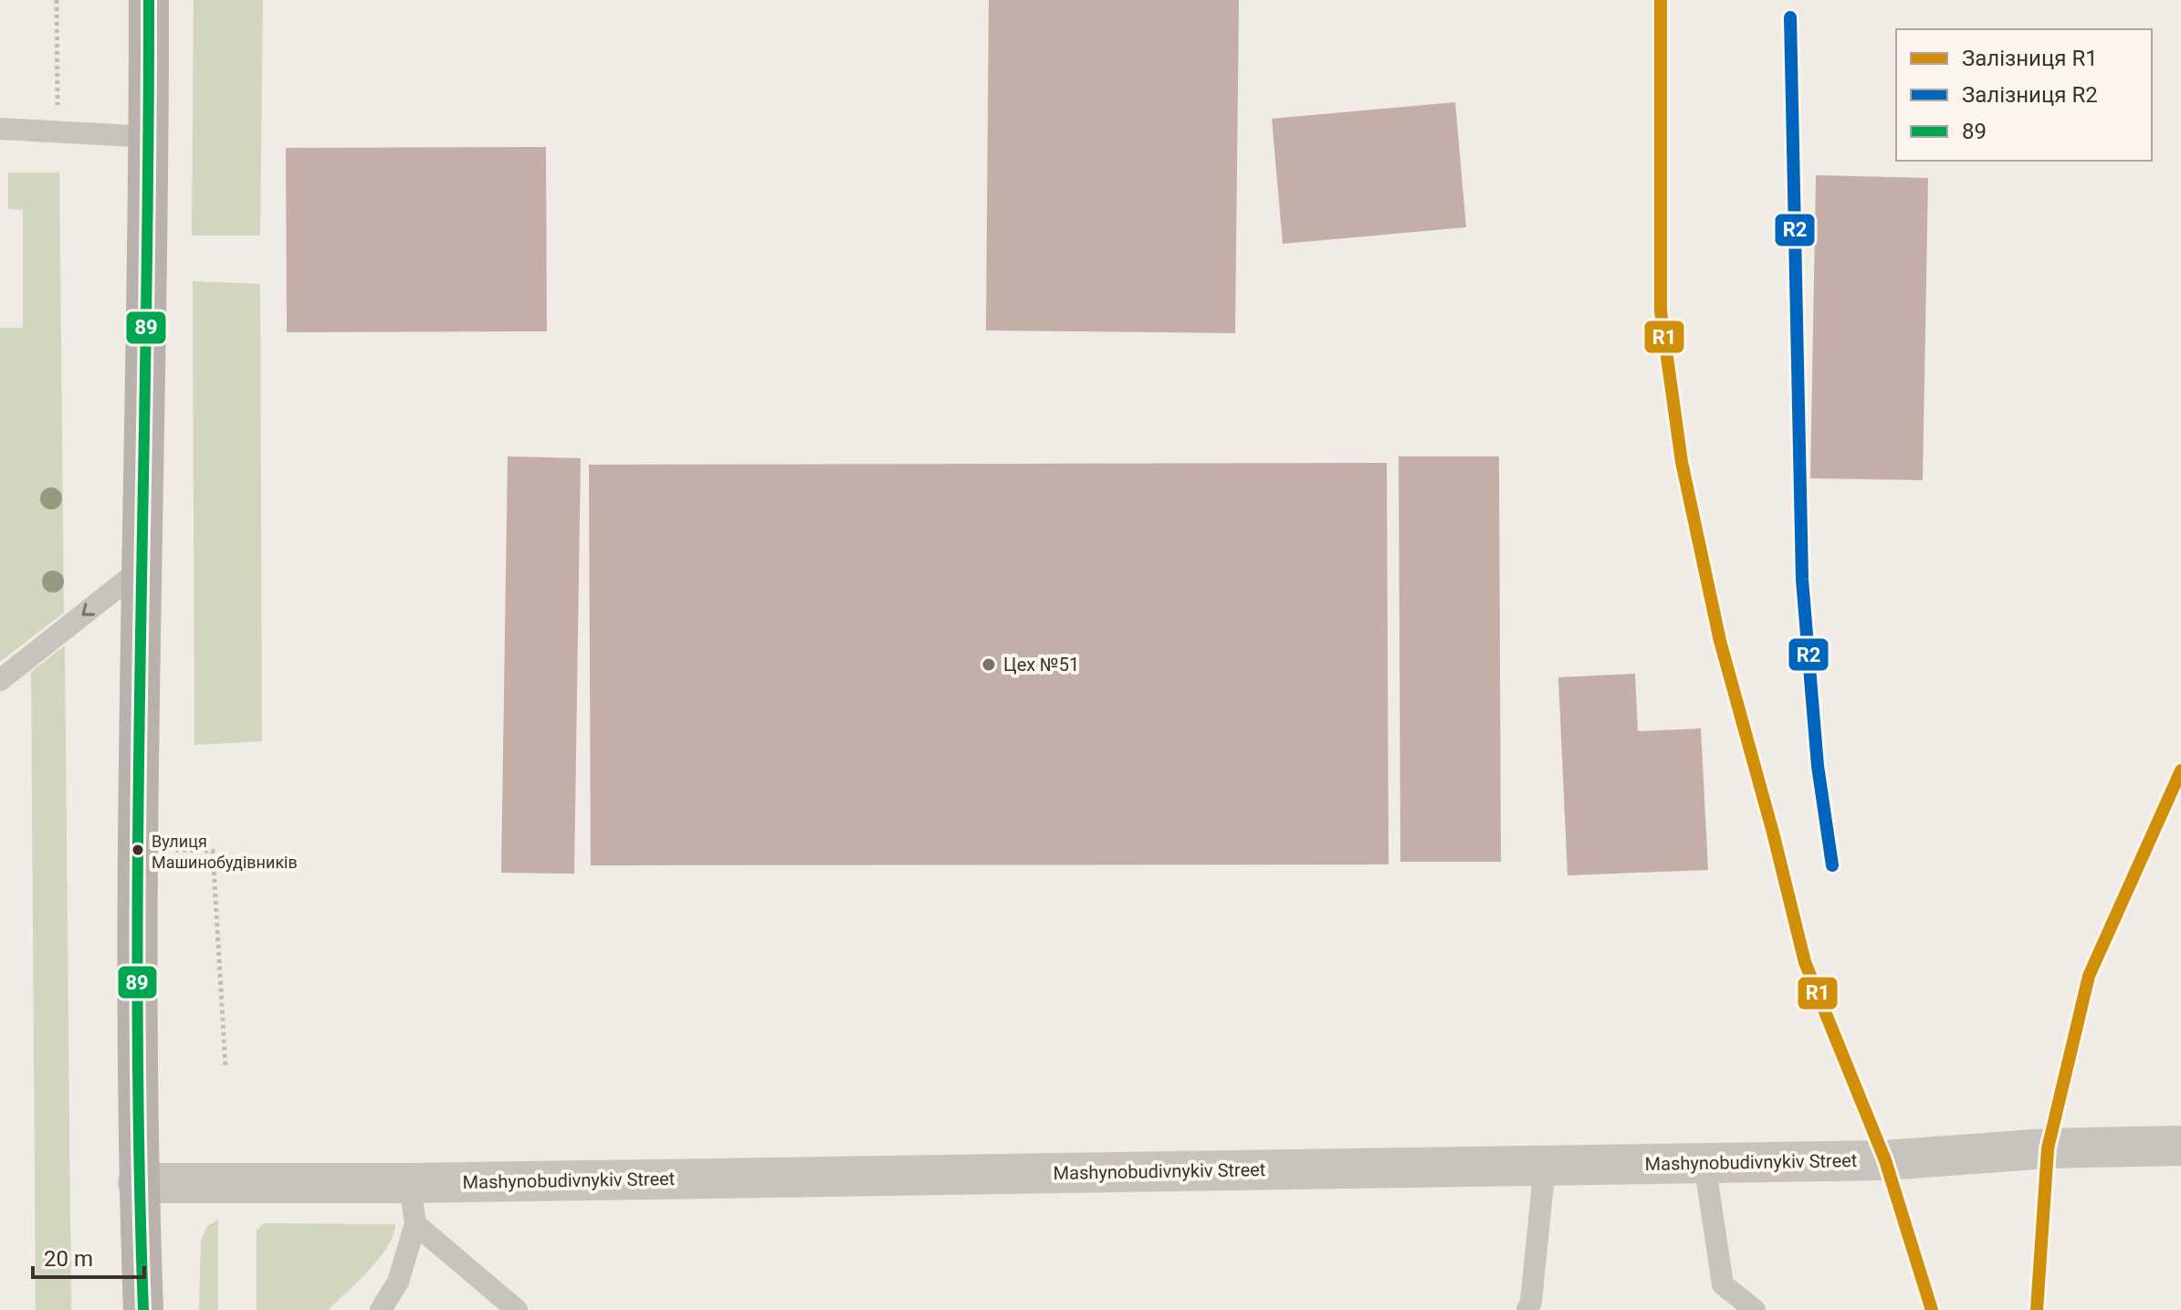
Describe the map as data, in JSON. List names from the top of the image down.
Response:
{
  "streets": {
    "street": ["Mashynobudivnykiv Street"]
  },
  "places": ["Цех №51", "Вулиця Машинобудівників"],
  "lines": ["rail line R1", "transit line 89", "rail line R2"],
  "legend": ["Залізниця R1", "Залізниця R2", "89"],
  "scale_bar": "20 m"
}
